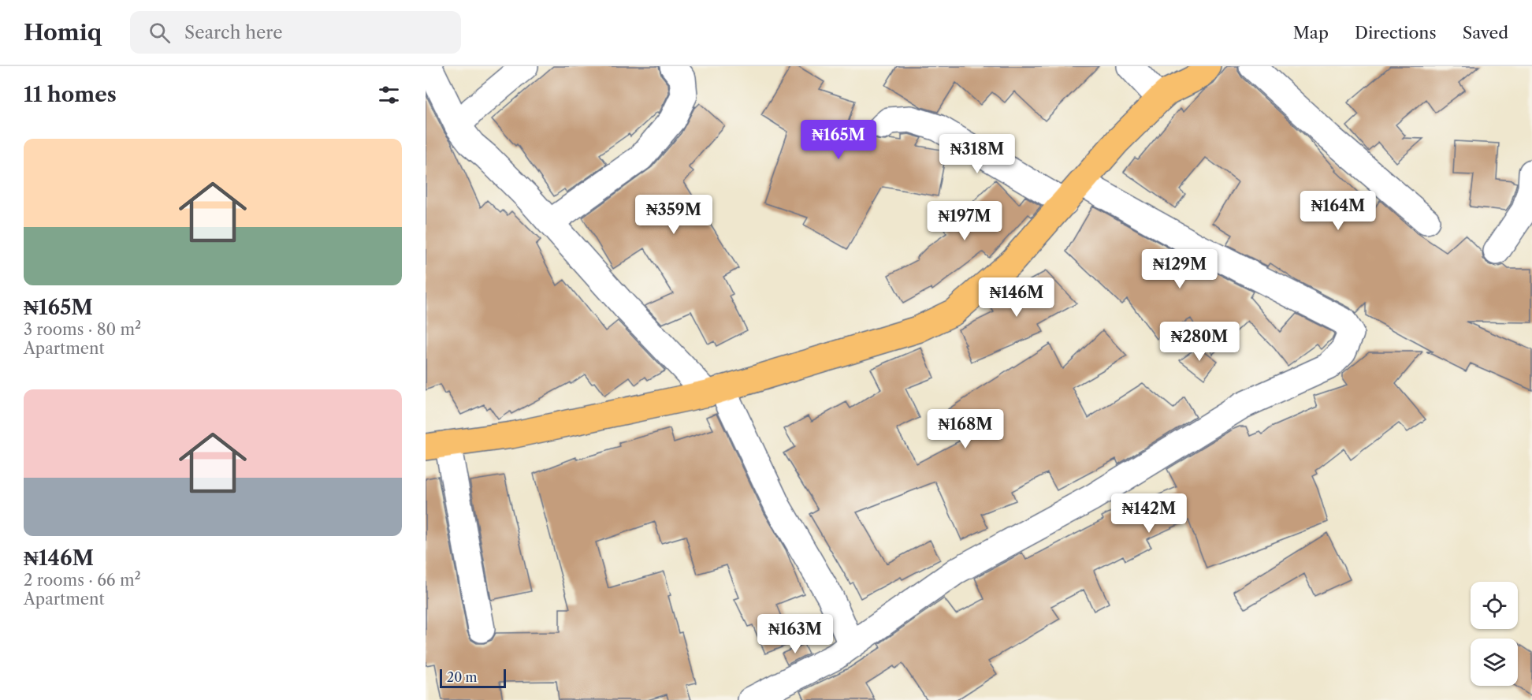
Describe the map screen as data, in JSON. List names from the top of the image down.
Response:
{
  "scale_bar": "20 m",
  "page": {
    "header": "Homiq",
    "search": "Search here",
    "nav": ["Map", "Directions", "Saved"],
    "heading": "11 homes",
    "price": [
      "₦165M",
      "₦318M",
      "₦164M",
      "₦359M",
      "₦197M",
      "₦129M",
      "₦146M",
      "₦280M",
      "₦168M",
      "₦142M",
      "₦163M"
    ],
    "list": [
      {
        "name": "₦165M",
        "note": "3 rooms · 80 m² · Apartment"
      },
      {
        "name": "₦146M",
        "note": "2 rooms · 66 m² · Apartment"
      }
    ],
    "scale": "20 m"
  }
}
